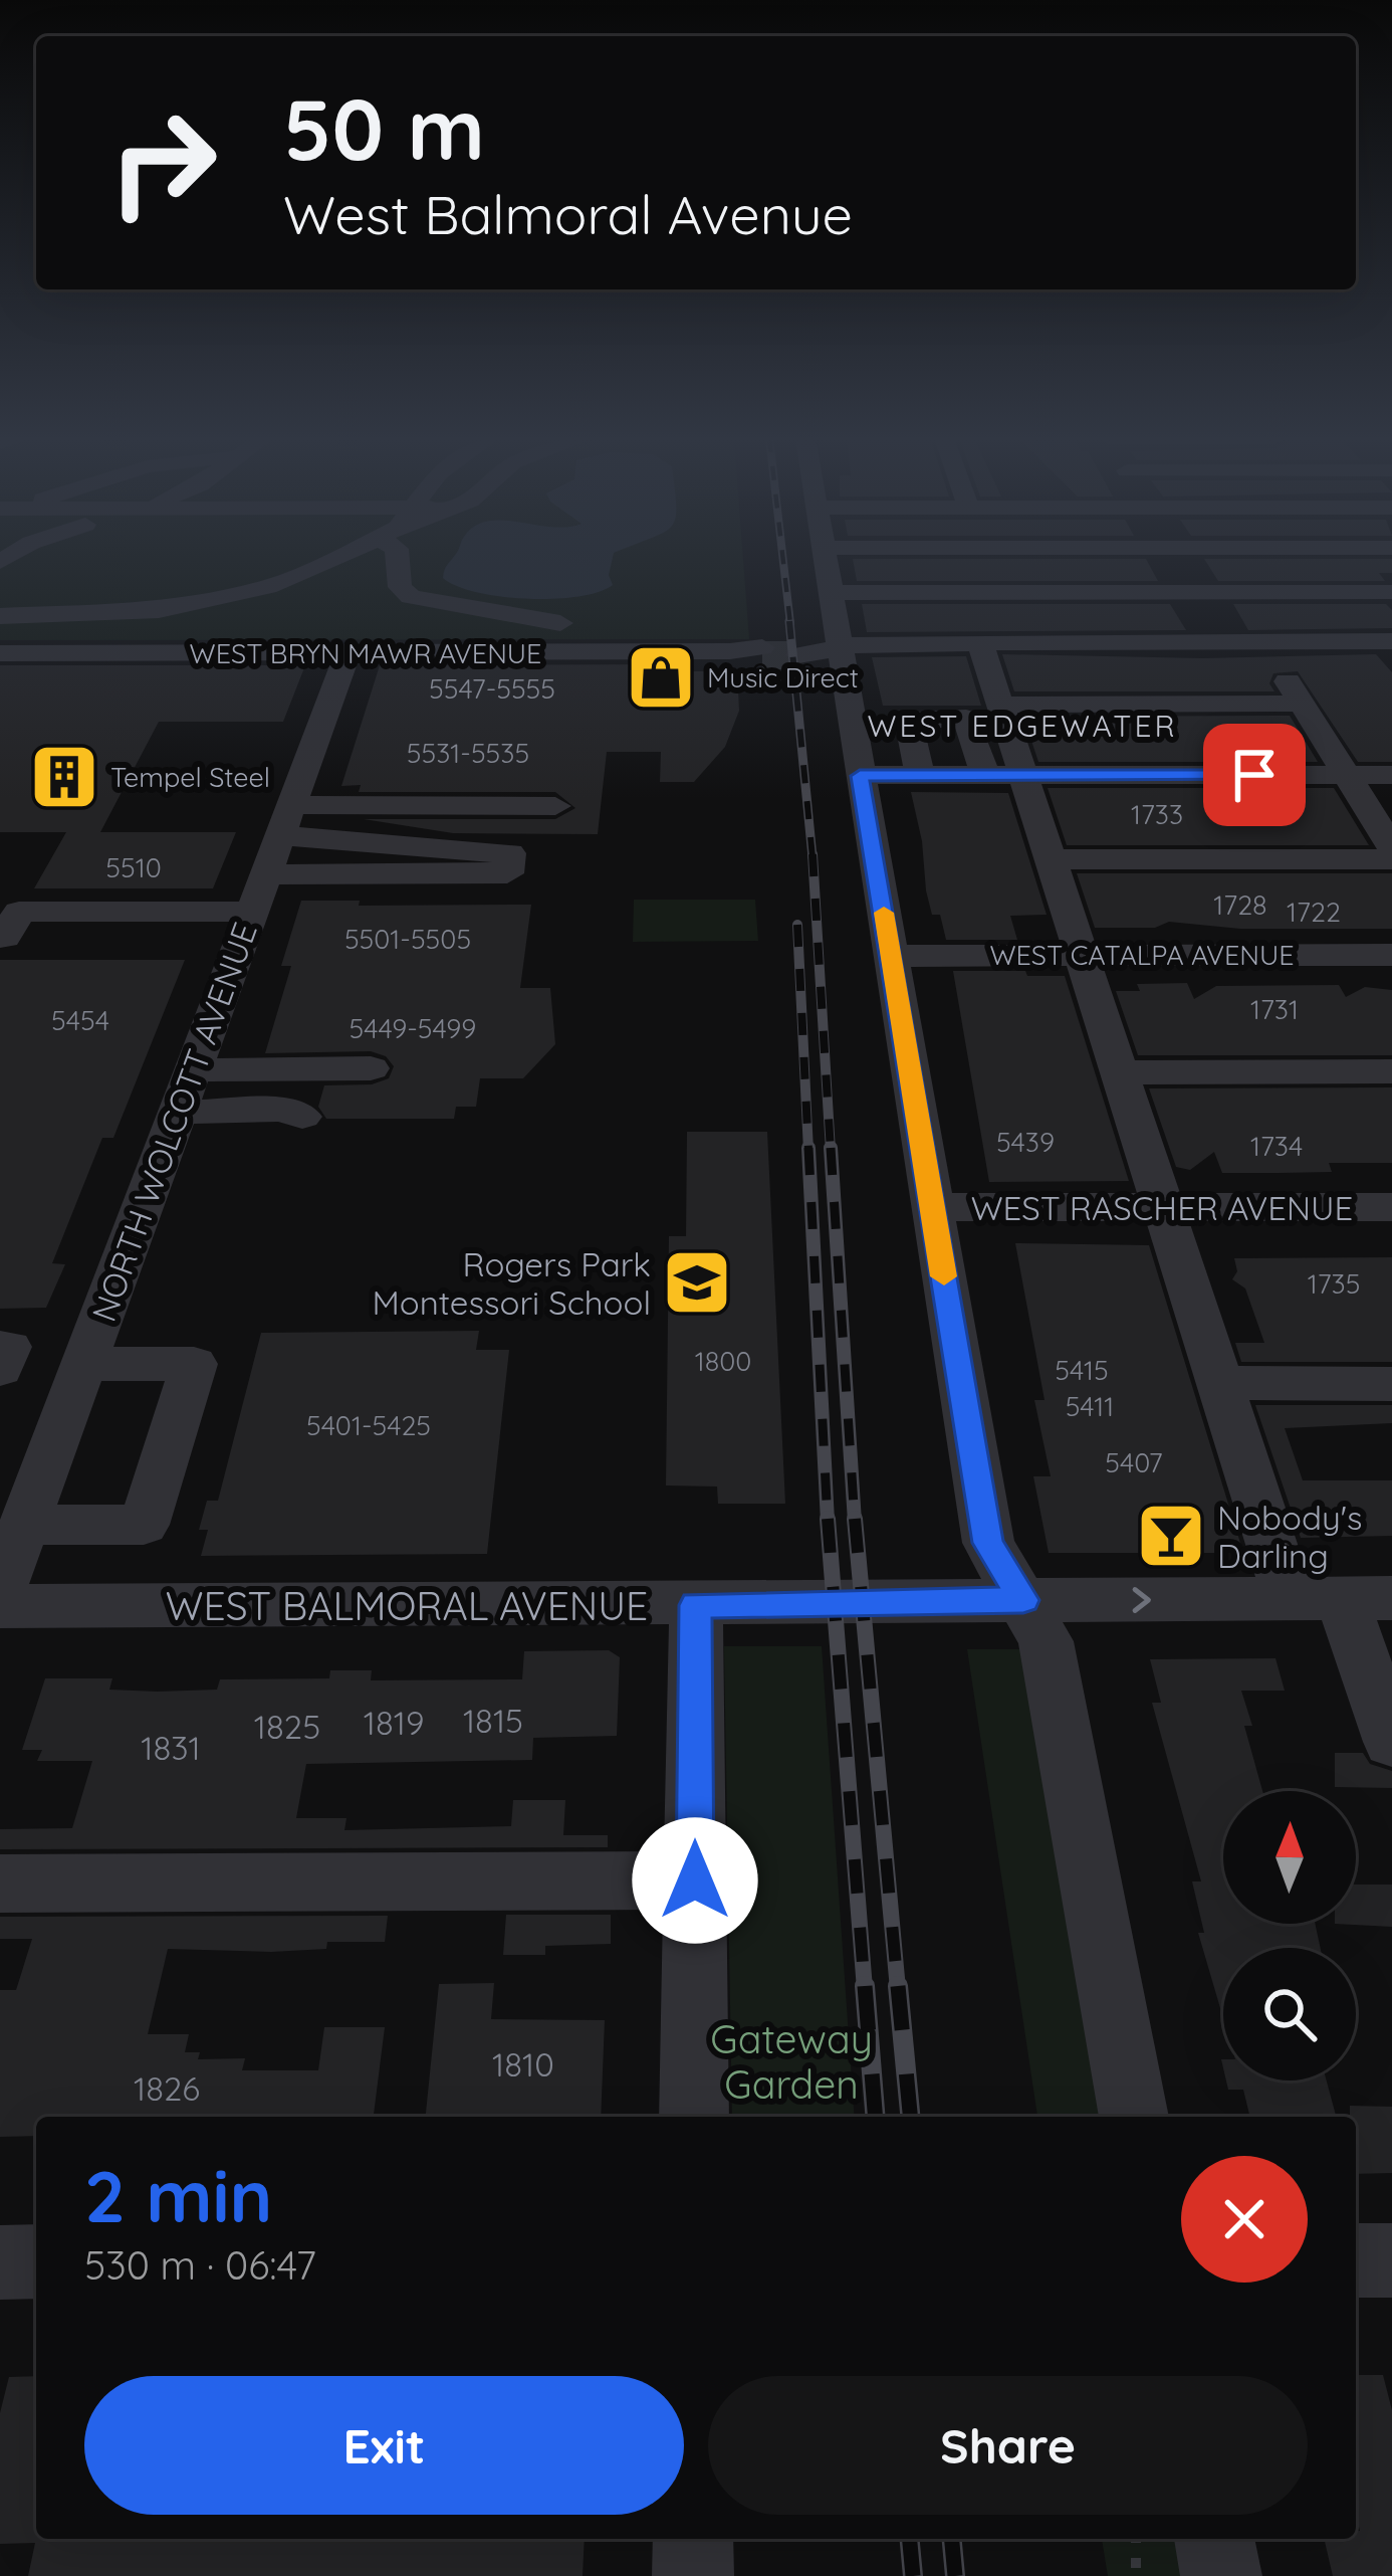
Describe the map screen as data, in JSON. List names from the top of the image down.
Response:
{
  "streets": {
    "street": [
      "WEST BRYN MAWR AVENUE",
      "WEST CATALPA AVENUE",
      "NORTH WOLCOTT AVENUE",
      "WEST RASCHER AVENUE",
      "WEST BALMORAL AVENUE"
    ]
  },
  "crossings": [
    ["WEST BRYN MAWR AVENUE", "NORTH WOLCOTT AVENUE"]
  ],
  "districts": ["WEST EDGEWATER"],
  "parks": ["Gateway Garden"],
  "places": {
    "shop": ["Music Direct"],
    "building": ["Tempel Steel"],
    "school or university": ["Rogers Park Montessori School"],
    "bar": ["Nobody's Darling"]
  },
  "house_numbers": [
    "5547-5555",
    "5531-5535",
    "1733",
    "5510",
    "1728",
    "1722",
    "5501-5505",
    "1731",
    "5454",
    "5449-5499",
    "5439",
    "1734",
    "1735",
    "1800",
    "5415",
    "5411",
    "5401-5425",
    "5407",
    "1815",
    "1819",
    "1825",
    "1831",
    "1810",
    "1826"
  ],
  "north": "top",
  "page": {
    "turn": ["50 m", "West Balmoral Avenue"],
    "heading": ["2 min", "530 m · 06:47"],
    "buttons": ["Exit", "Share"]
  }
}
